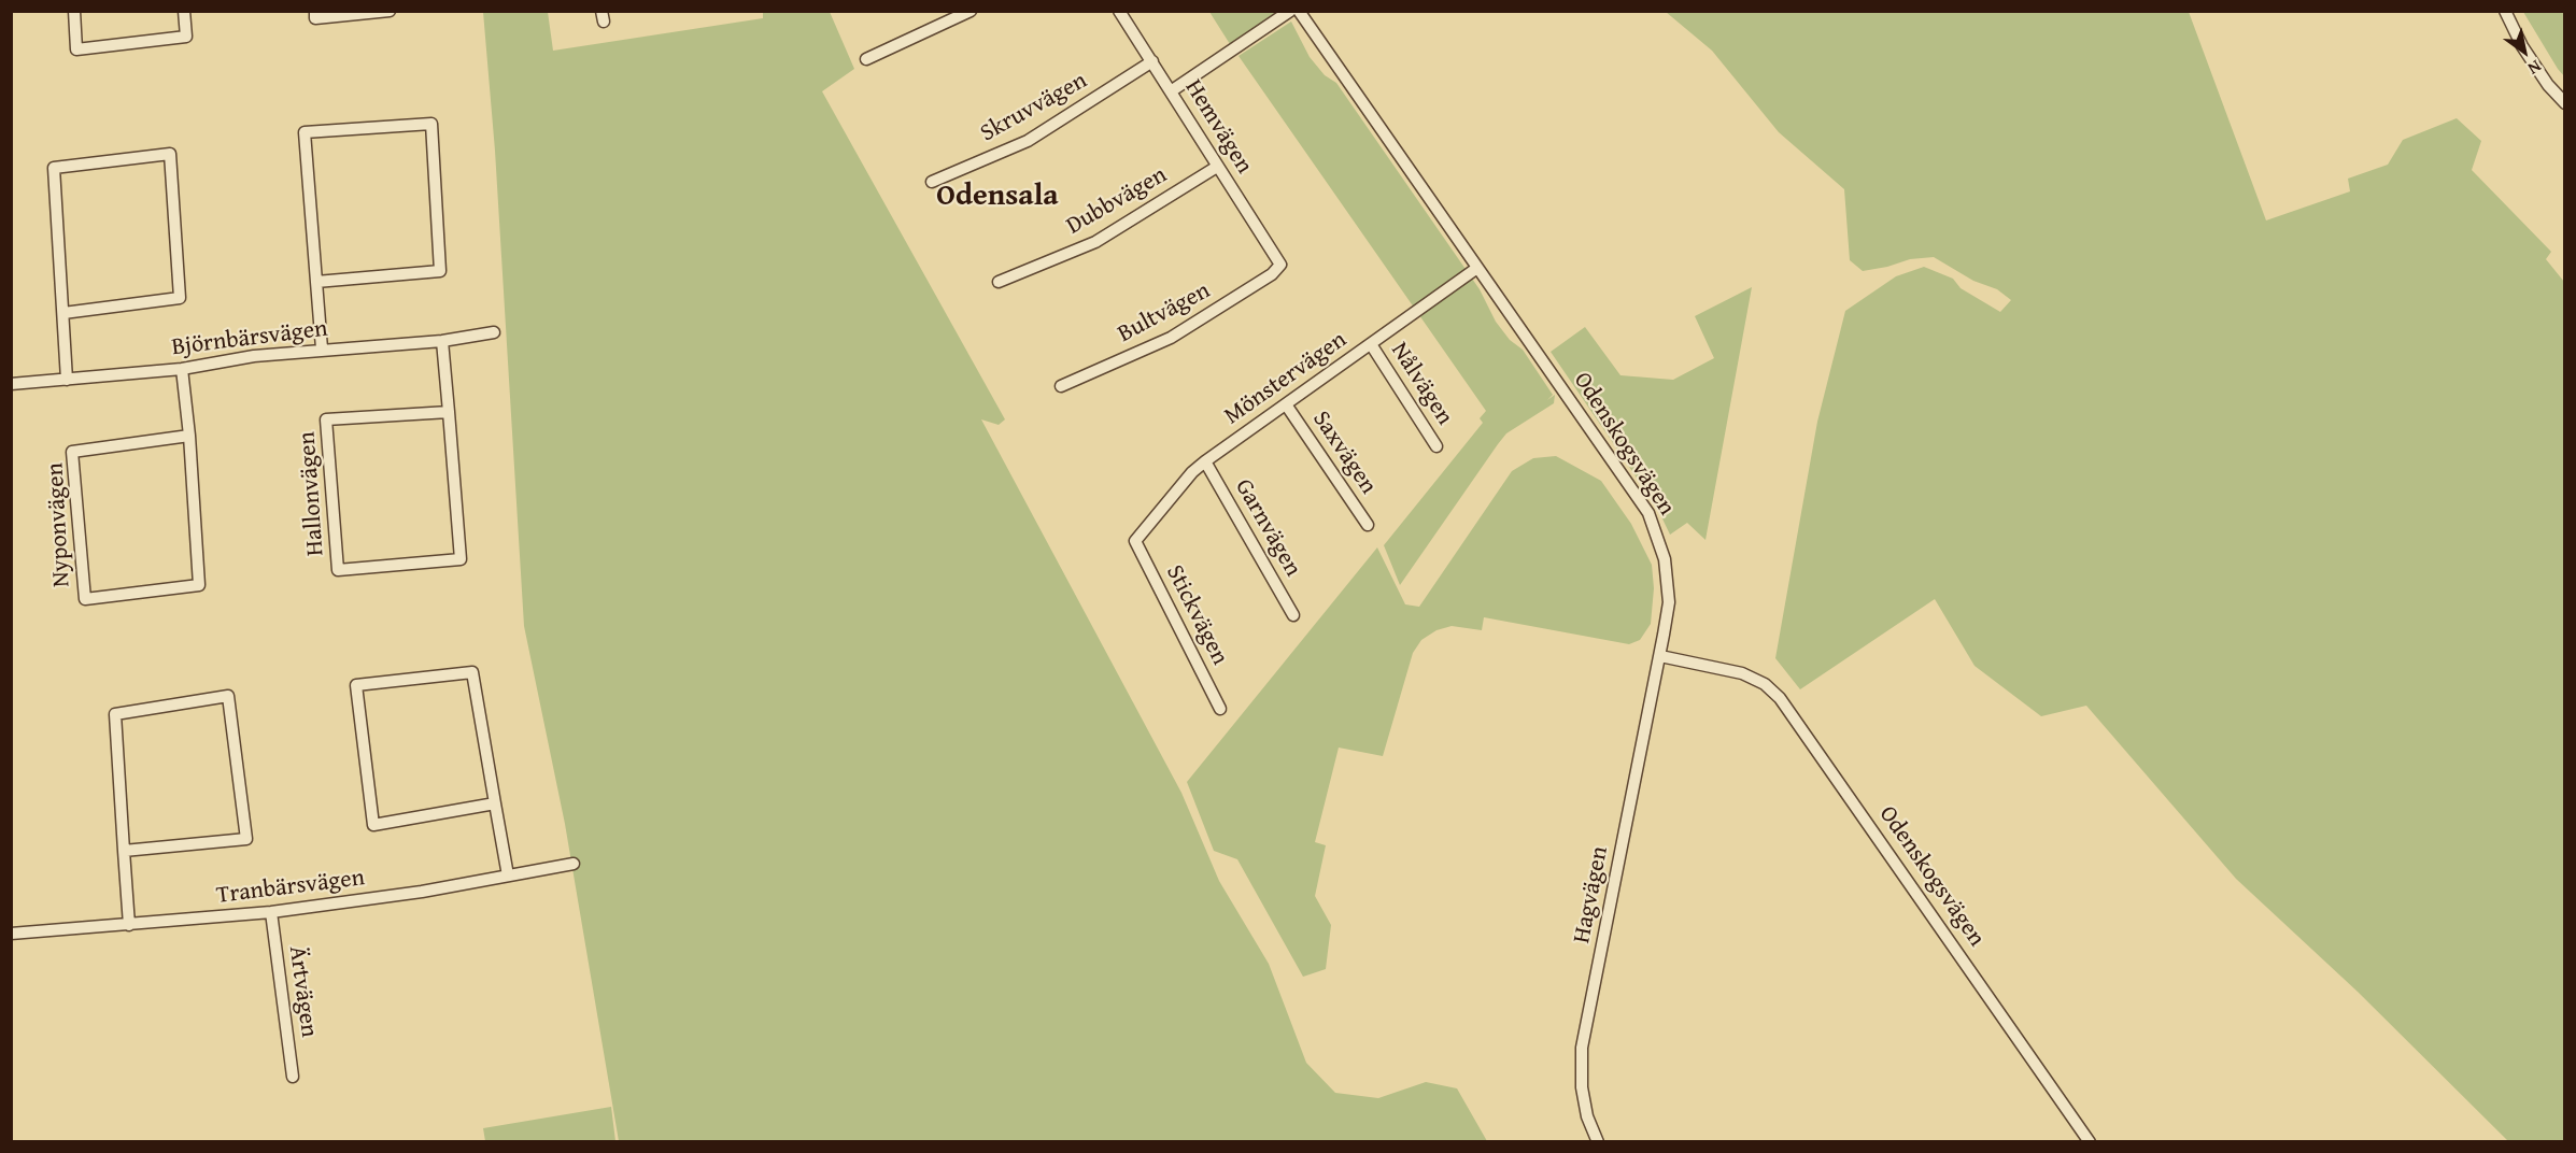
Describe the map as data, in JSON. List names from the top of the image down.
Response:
{
  "streets": {
    "street": [
      "Skruvvägen",
      "Hemvägen",
      "Dubbvägen",
      "Bultvägen",
      "Björnbärsvägen",
      "Mönstervägen",
      "Nålvägen",
      "Odenskogsvägen",
      "Saxvägen",
      "Hallonvägen",
      "Nyponvägen",
      "Garnvägen",
      "Stickvägen",
      "Tranbärsvägen",
      "Hagvägen",
      "Ärtvägen"
    ]
  },
  "crossings": [
    ["Skruvvägen", "Hemvägen"],
    ["Hemvägen", "Dubbvägen"],
    ["Hemvägen", "Bultvägen"],
    ["Björnbärsvägen", "Hallonvägen"],
    ["Björnbärsvägen", "Nyponvägen"],
    ["Mönstervägen", "Nålvägen"],
    ["Mönstervägen", "Odenskogsvägen"],
    ["Mönstervägen", "Saxvägen"],
    ["Mönstervägen", "Garnvägen"],
    ["Mönstervägen", "Stickvägen"],
    ["Odenskogsvägen", "Hagvägen"],
    ["Tranbärsvägen", "Ärtvägen"]
  ],
  "districts": ["Odensala"],
  "north": "bottom right"
}
